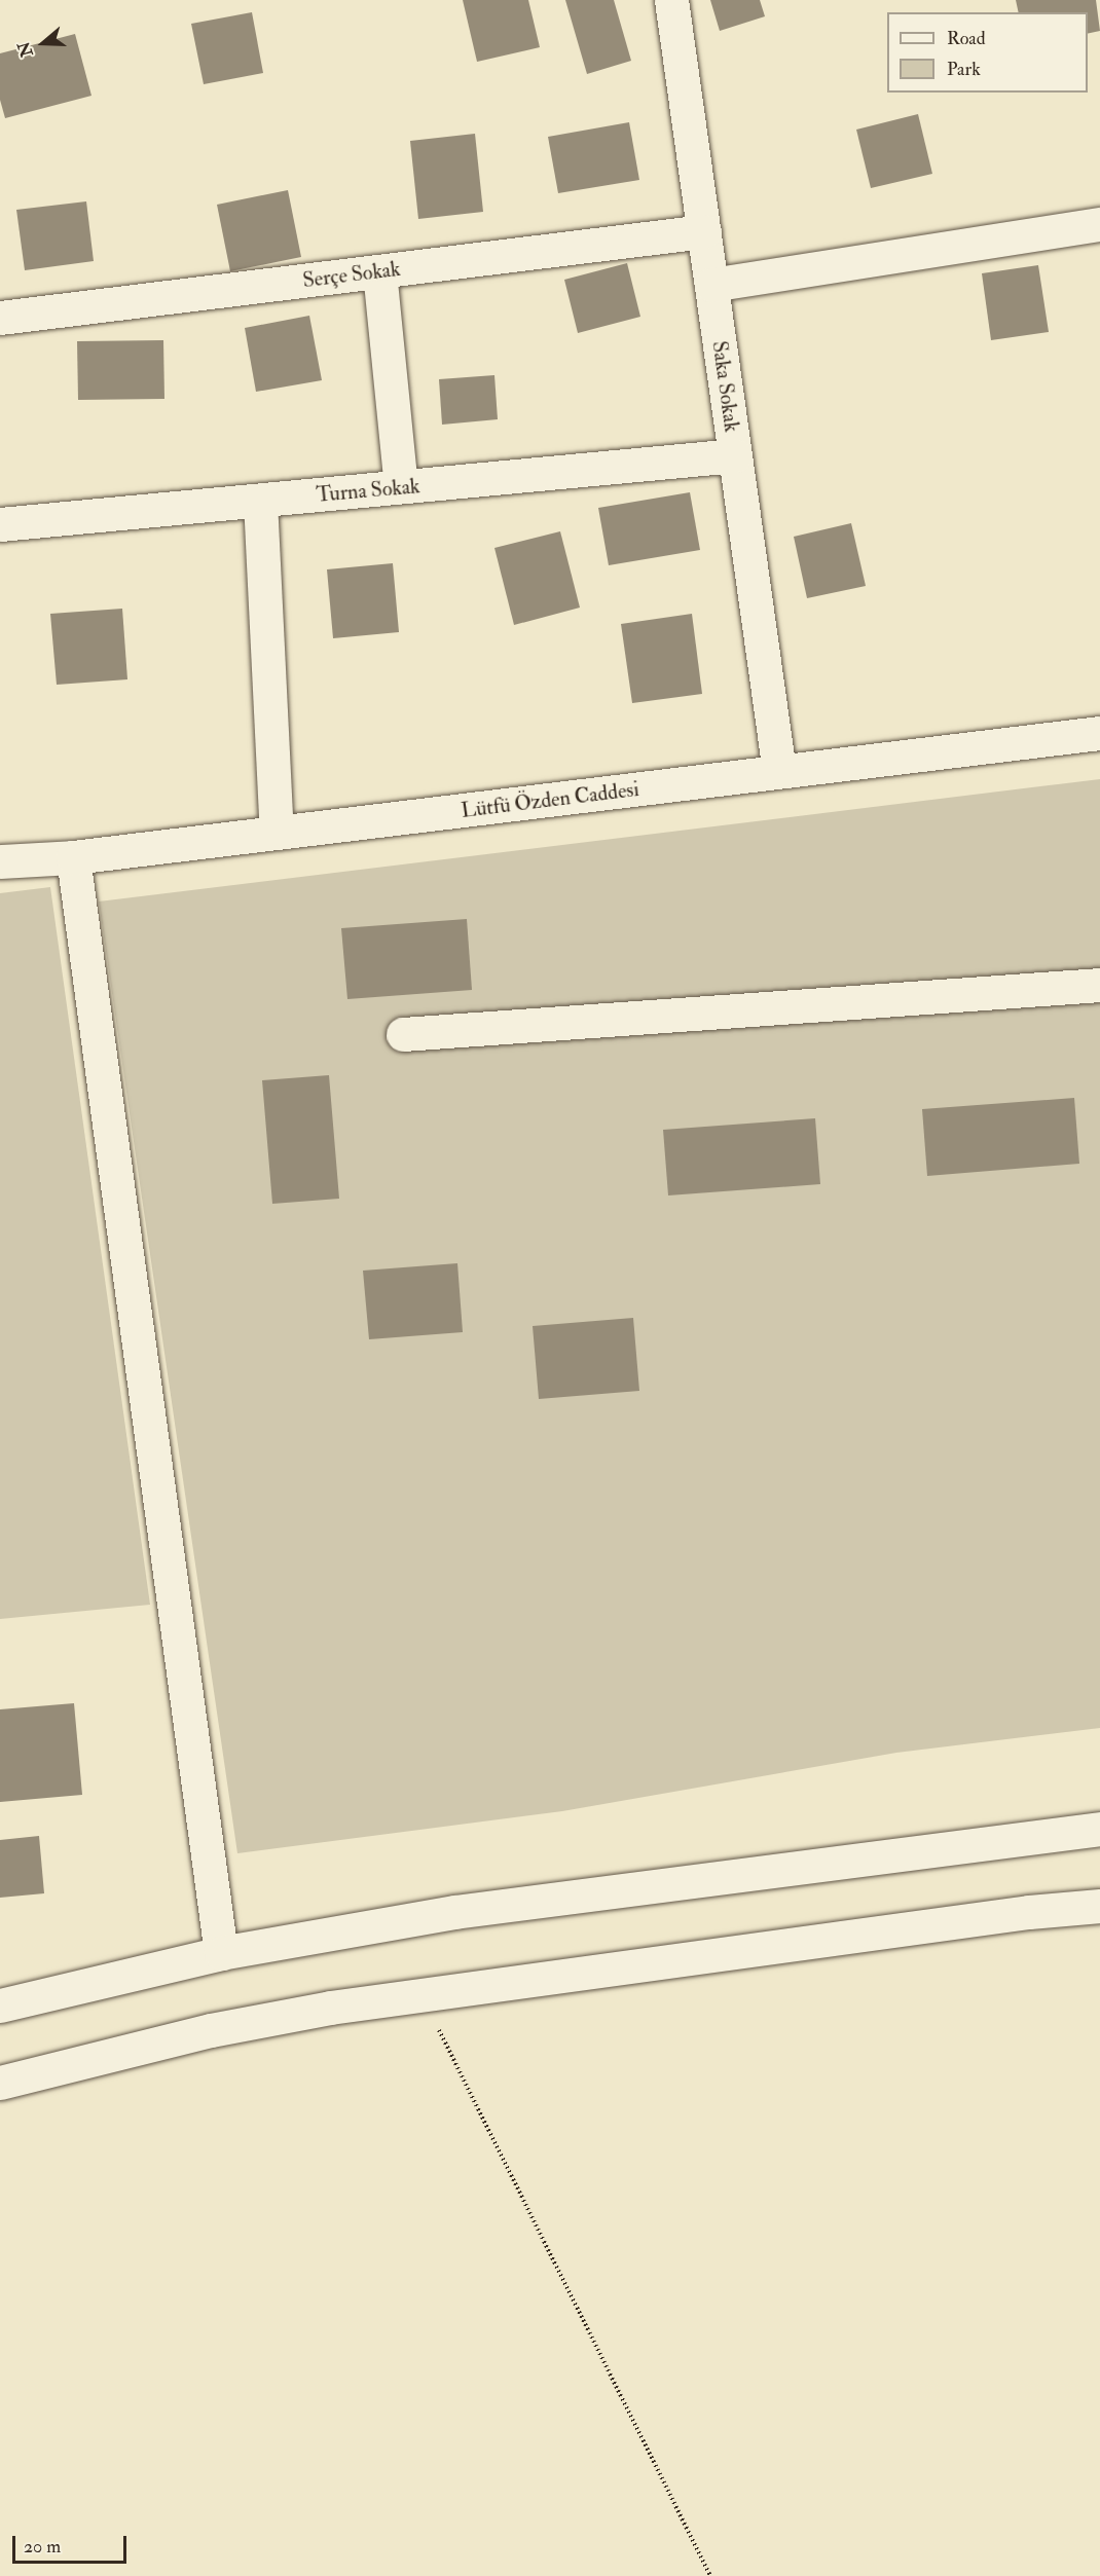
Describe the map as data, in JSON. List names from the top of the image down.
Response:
{
  "streets": {
    "street": [
      "Serçe Sokak",
      "Saka Sokak",
      "Turna Sokak",
      "Lütfü Özden Caddesi"
    ]
  },
  "crossings": [
    ["Serçe Sokak", "Saka Sokak"],
    ["Saka Sokak", "Turna Sokak"],
    ["Saka Sokak", "Lütfü Özden Caddesi"]
  ],
  "legend": ["Road", "Park"],
  "scale_bar": "20 m",
  "north": "left"
}
